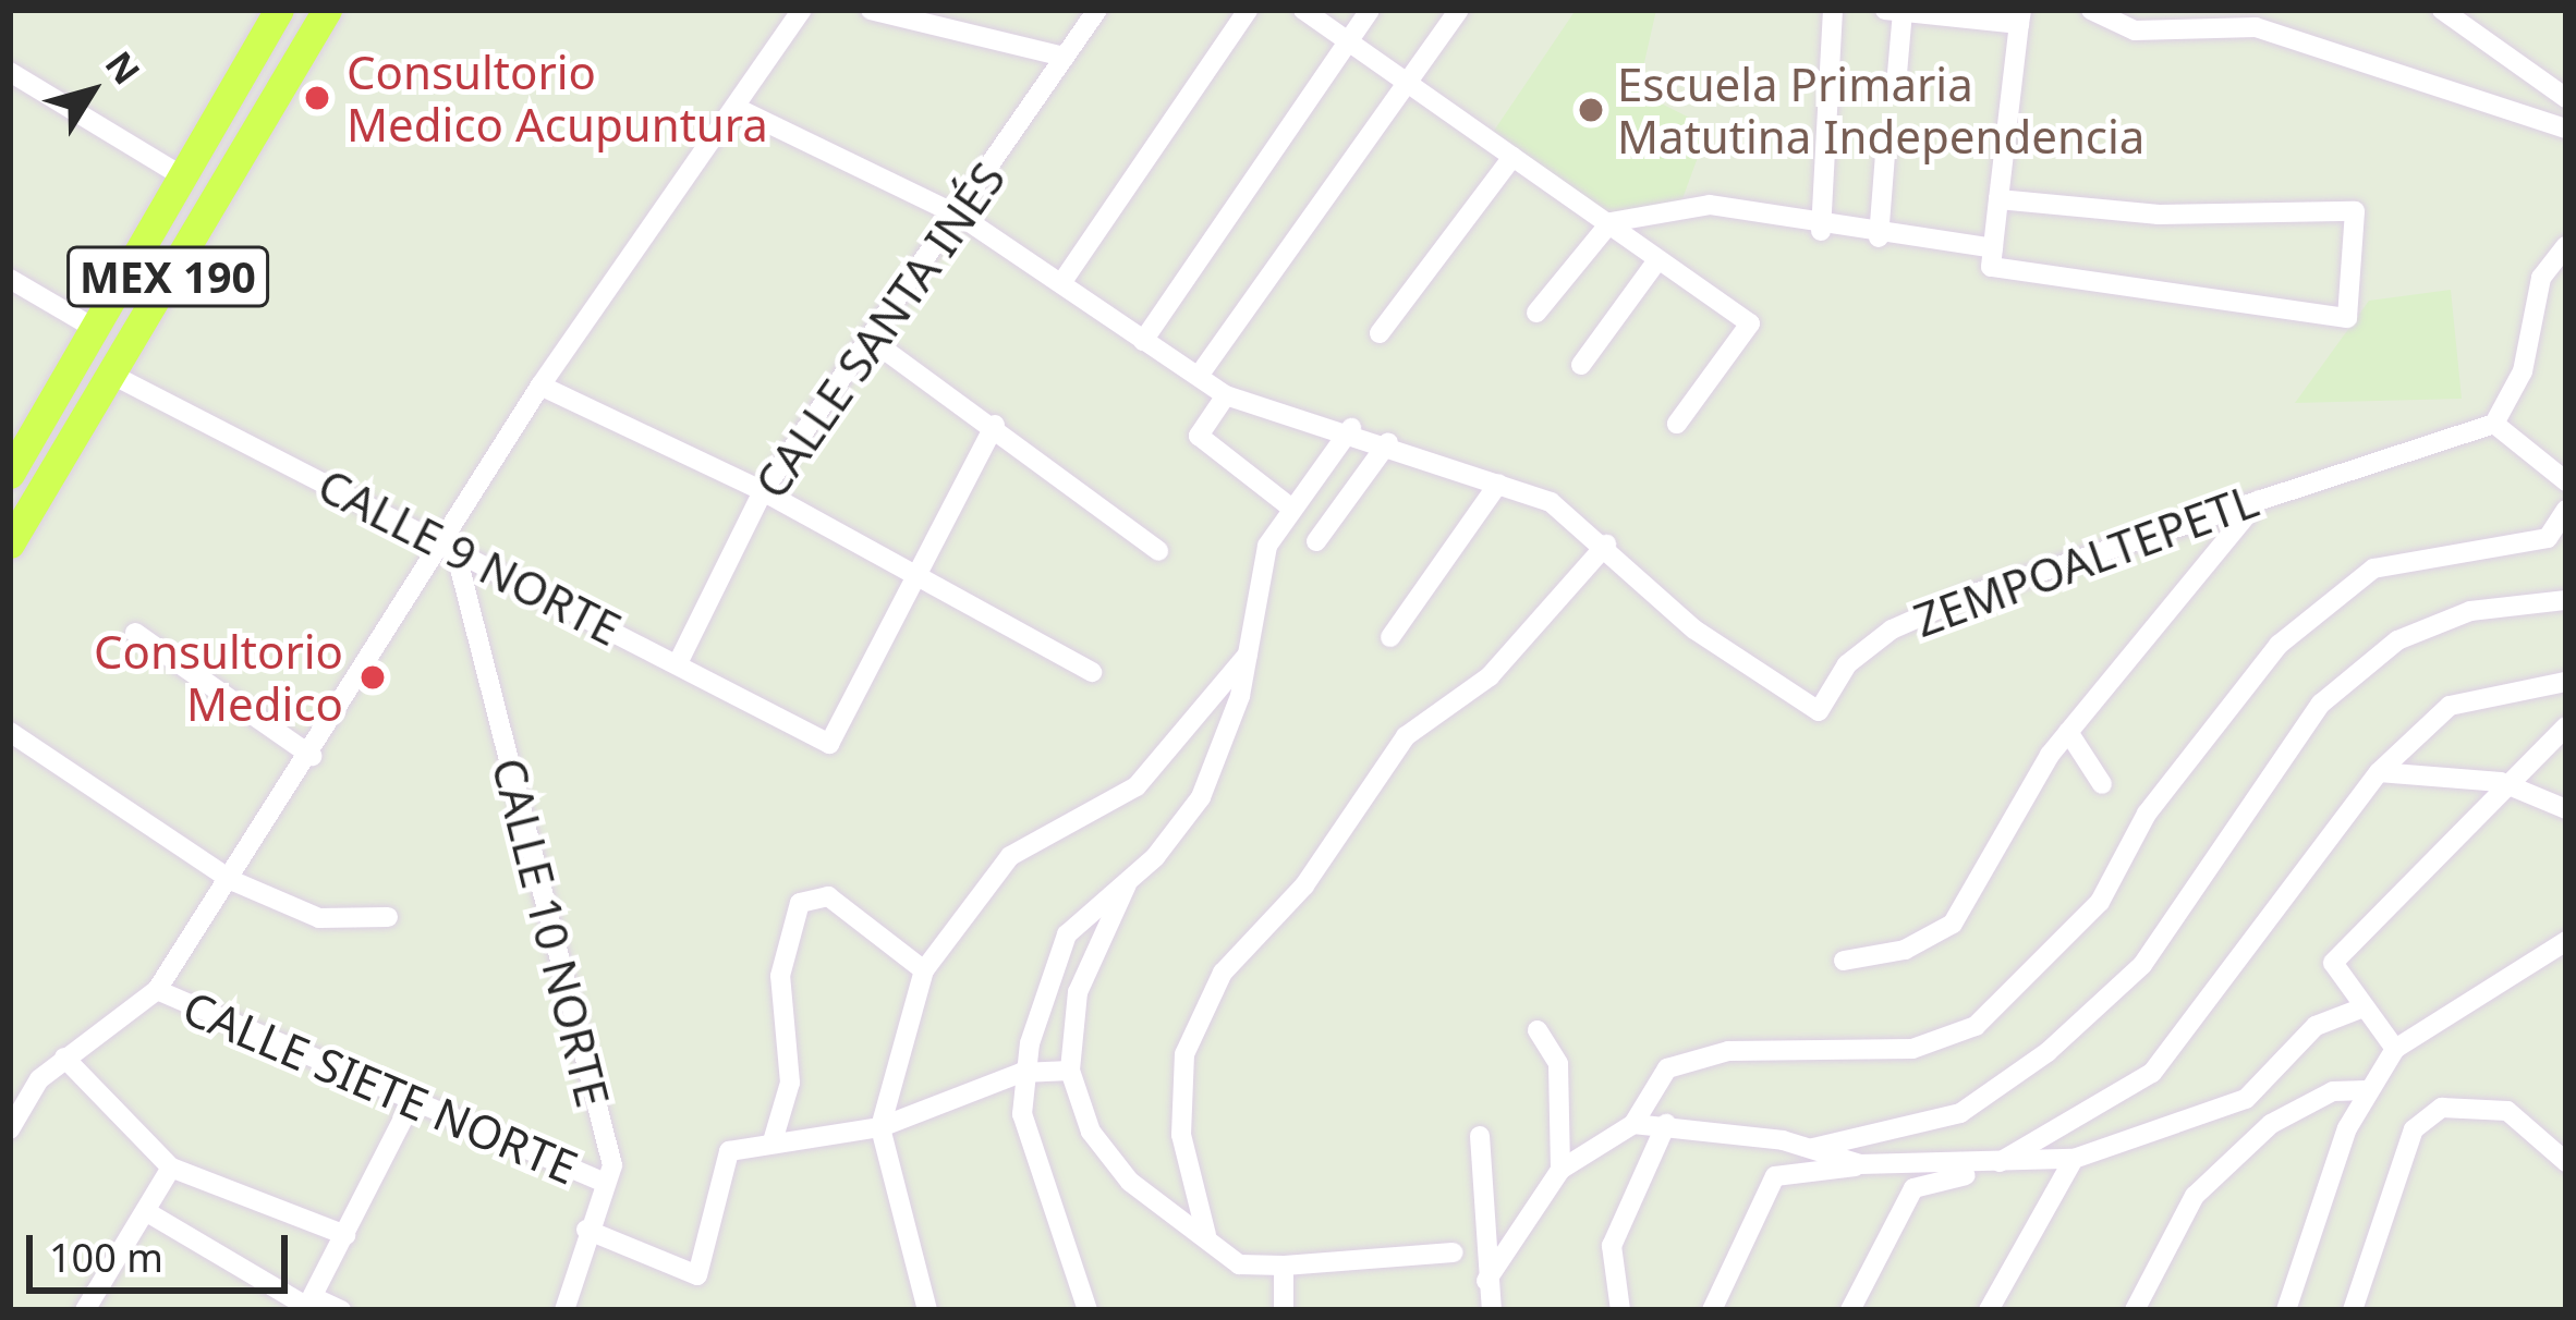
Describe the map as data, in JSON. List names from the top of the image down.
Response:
{
  "streets": {
    "highway": ["MEX 190"],
    "street": [
      "CALLE SANTA INÉS",
      "CALLE 9 NORTE",
      "ZEMPOALTEPETL",
      "CALLE 10 NORTE",
      "CALLE SIETE NORTE"
    ]
  },
  "crossings": [
    ["MEX 190", "CALLE 9 NORTE"],
    ["CALLE SANTA INÉS", "CALLE 9 NORTE"],
    ["CALLE SANTA INÉS", "ZEMPOALTEPETL"],
    ["CALLE 9 NORTE", "CALLE 10 NORTE"],
    ["CALLE 10 NORTE", "CALLE SIETE NORTE"]
  ],
  "places": ["Consultorio Medico Acupuntura", "Escuela Primaria Matutina Independencia", "Consultorio Medico"],
  "scale_bar": "100 m",
  "north": "top right"
}
